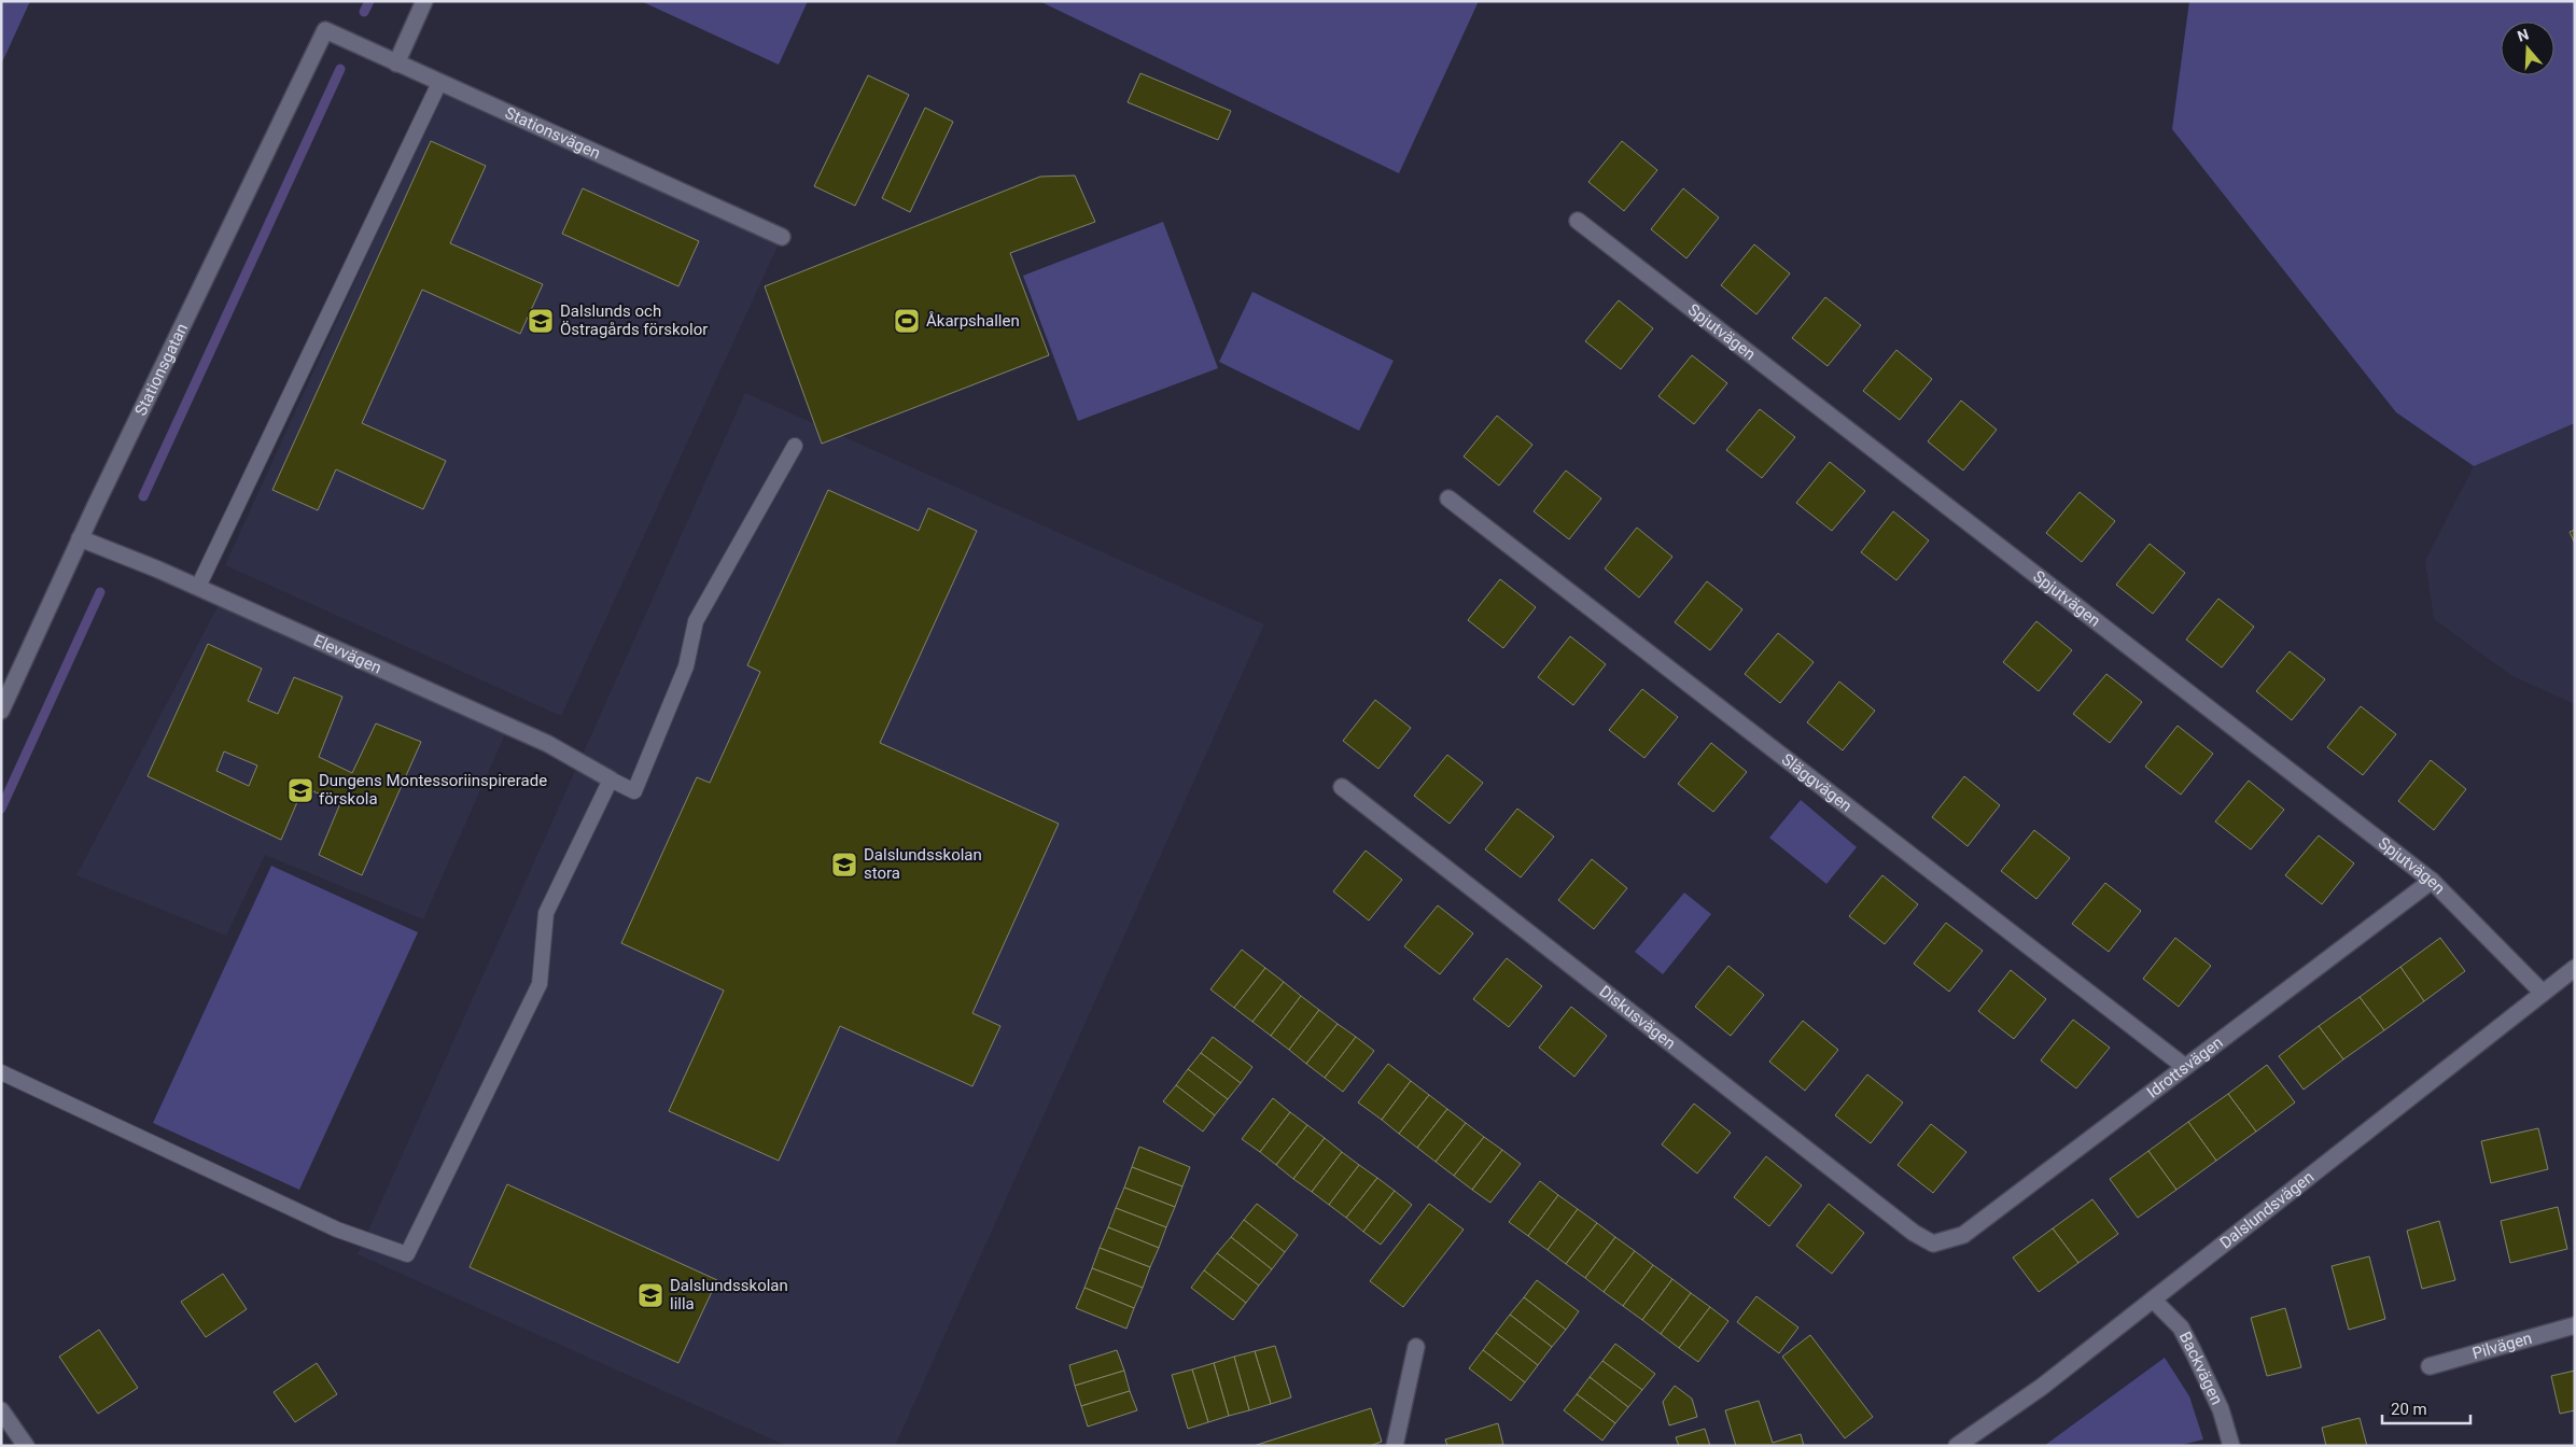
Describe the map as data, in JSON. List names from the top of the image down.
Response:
{
  "streets": {
    "street": [
      "Stationsvägen",
      "Spjutvägen",
      "Stationsgatan",
      "Elevvägen",
      "Släggvägen",
      "Diskusvägen",
      "Idrottsvägen",
      "Dalslundsvägen",
      "Pilvägen",
      "Backvägen"
    ]
  },
  "crossings": [
    ["Stationsvägen", "Stationsgatan"],
    ["Spjutvägen", "Idrottsvägen"],
    ["Spjutvägen", "Dalslundsvägen"],
    ["Stationsgatan", "Elevvägen"],
    ["Släggvägen", "Idrottsvägen"],
    ["Diskusvägen", "Idrottsvägen"],
    ["Dalslundsvägen", "Backvägen"]
  ],
  "places": {
    "school or university": [
      "Dalslunds och Östragårds förskolor",
      "Dungens Montessoriinspirerade förskola",
      "Dalslundsskolan stora",
      "Dalslundsskolan lilla"
    ],
    "sports": ["Åkarpshallen"]
  },
  "scale_bar": "20 m",
  "north": "top"
}
